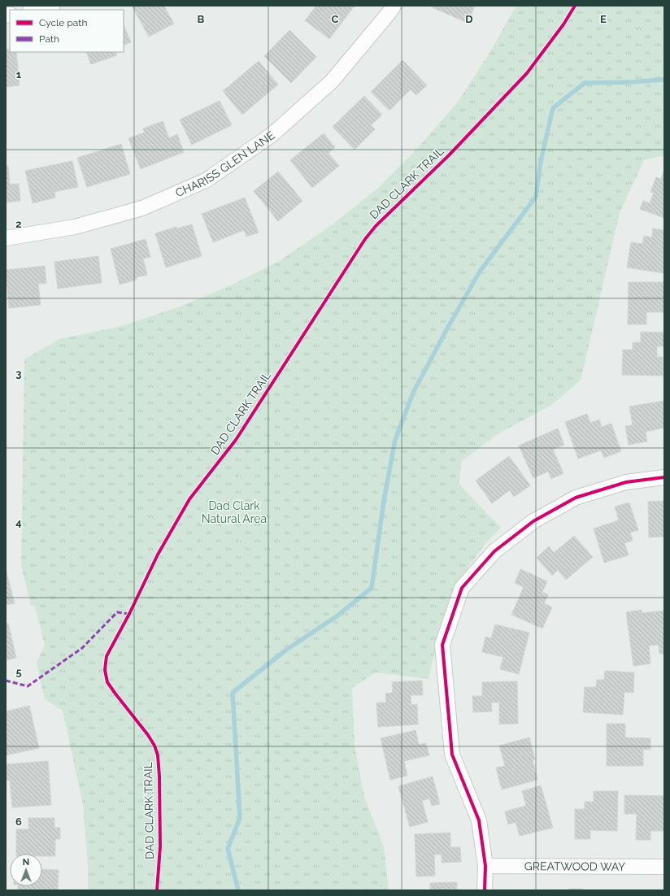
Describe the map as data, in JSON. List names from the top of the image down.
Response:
{
  "streets": {
    "street": ["CHARISS GLEN LANE", "GREATWOOD WAY"],
    "cycle path": ["DAD CLARK TRAIL"]
  },
  "parks": ["Dad Clark Natural Area"],
  "legend": ["Cycle path", "Path"],
  "north": "top",
  "grid": {
    "columns": [
      "B",
      "C",
      "D",
      "E"
    ],
    "rows": [
      "1",
      "2",
      "3",
      "4",
      "5",
      "6"
    ]
  }
}
